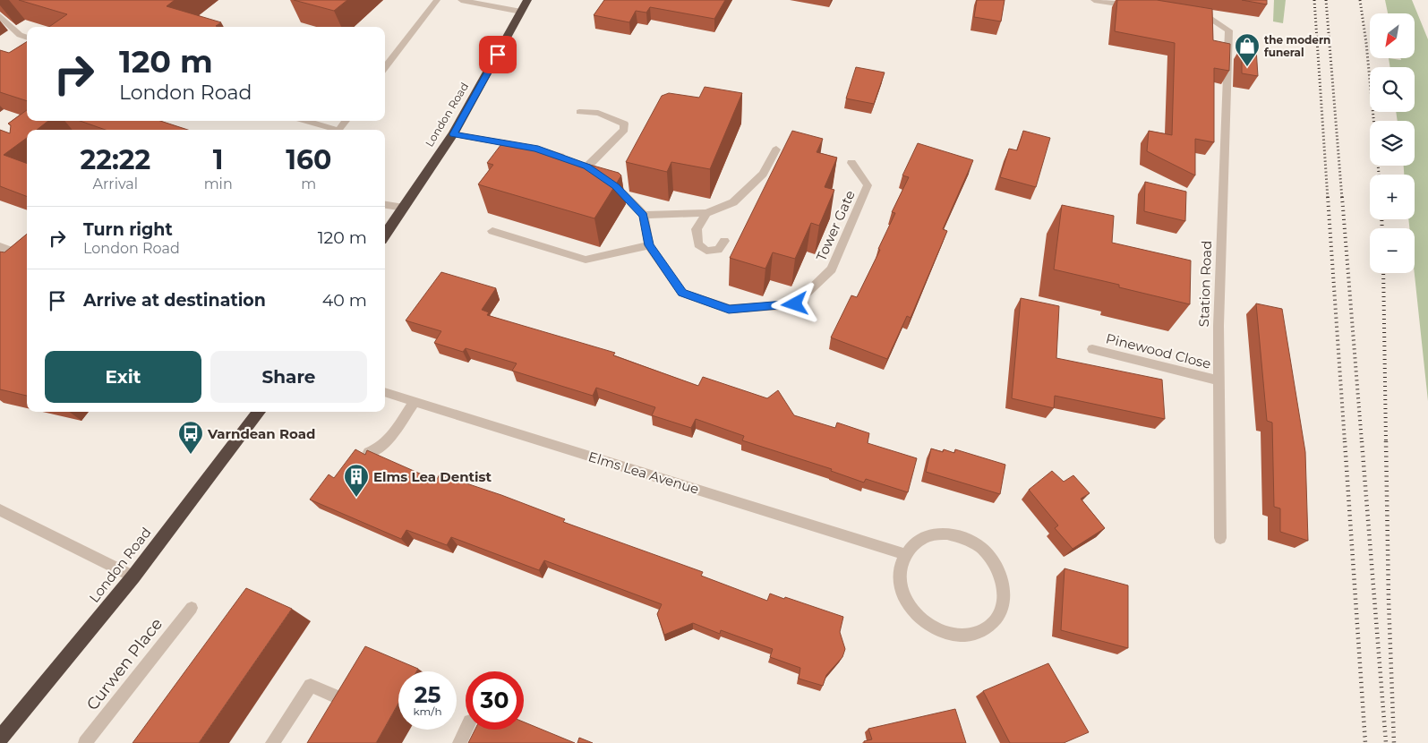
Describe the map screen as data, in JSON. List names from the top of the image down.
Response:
{
  "streets": {
    "highway": ["London Road"],
    "street": [
      "Tower Gate",
      "Station Road",
      "Pinewood Close",
      "Elms Lea Avenue",
      "Curwen Place"
    ]
  },
  "crossings": [
    ["Station Road", "Pinewood Close"]
  ],
  "places": {
    "shop": ["the modern funeral"],
    "bus stop": ["Varndean Road"],
    "building": ["Elms Lea Dentist"]
  },
  "north": "bottom left",
  "page": {
    "map_buttons": ["+", "−"],
    "turn": ["120 m", "London Road"],
    "eta": [
      "22:22",
      "Arrival",
      "1",
      "min",
      "160",
      "m"
    ],
    "list": [
      {
        "name": "Turn right",
        "note": "London Road",
        "value": "120 m"
      },
      {
        "name": "Arrive at destination",
        "value": "40 m"
      }
    ],
    "buttons": ["Exit", "Share"],
    "speed": "25 km/h",
    "limit": "30"
  }
}
